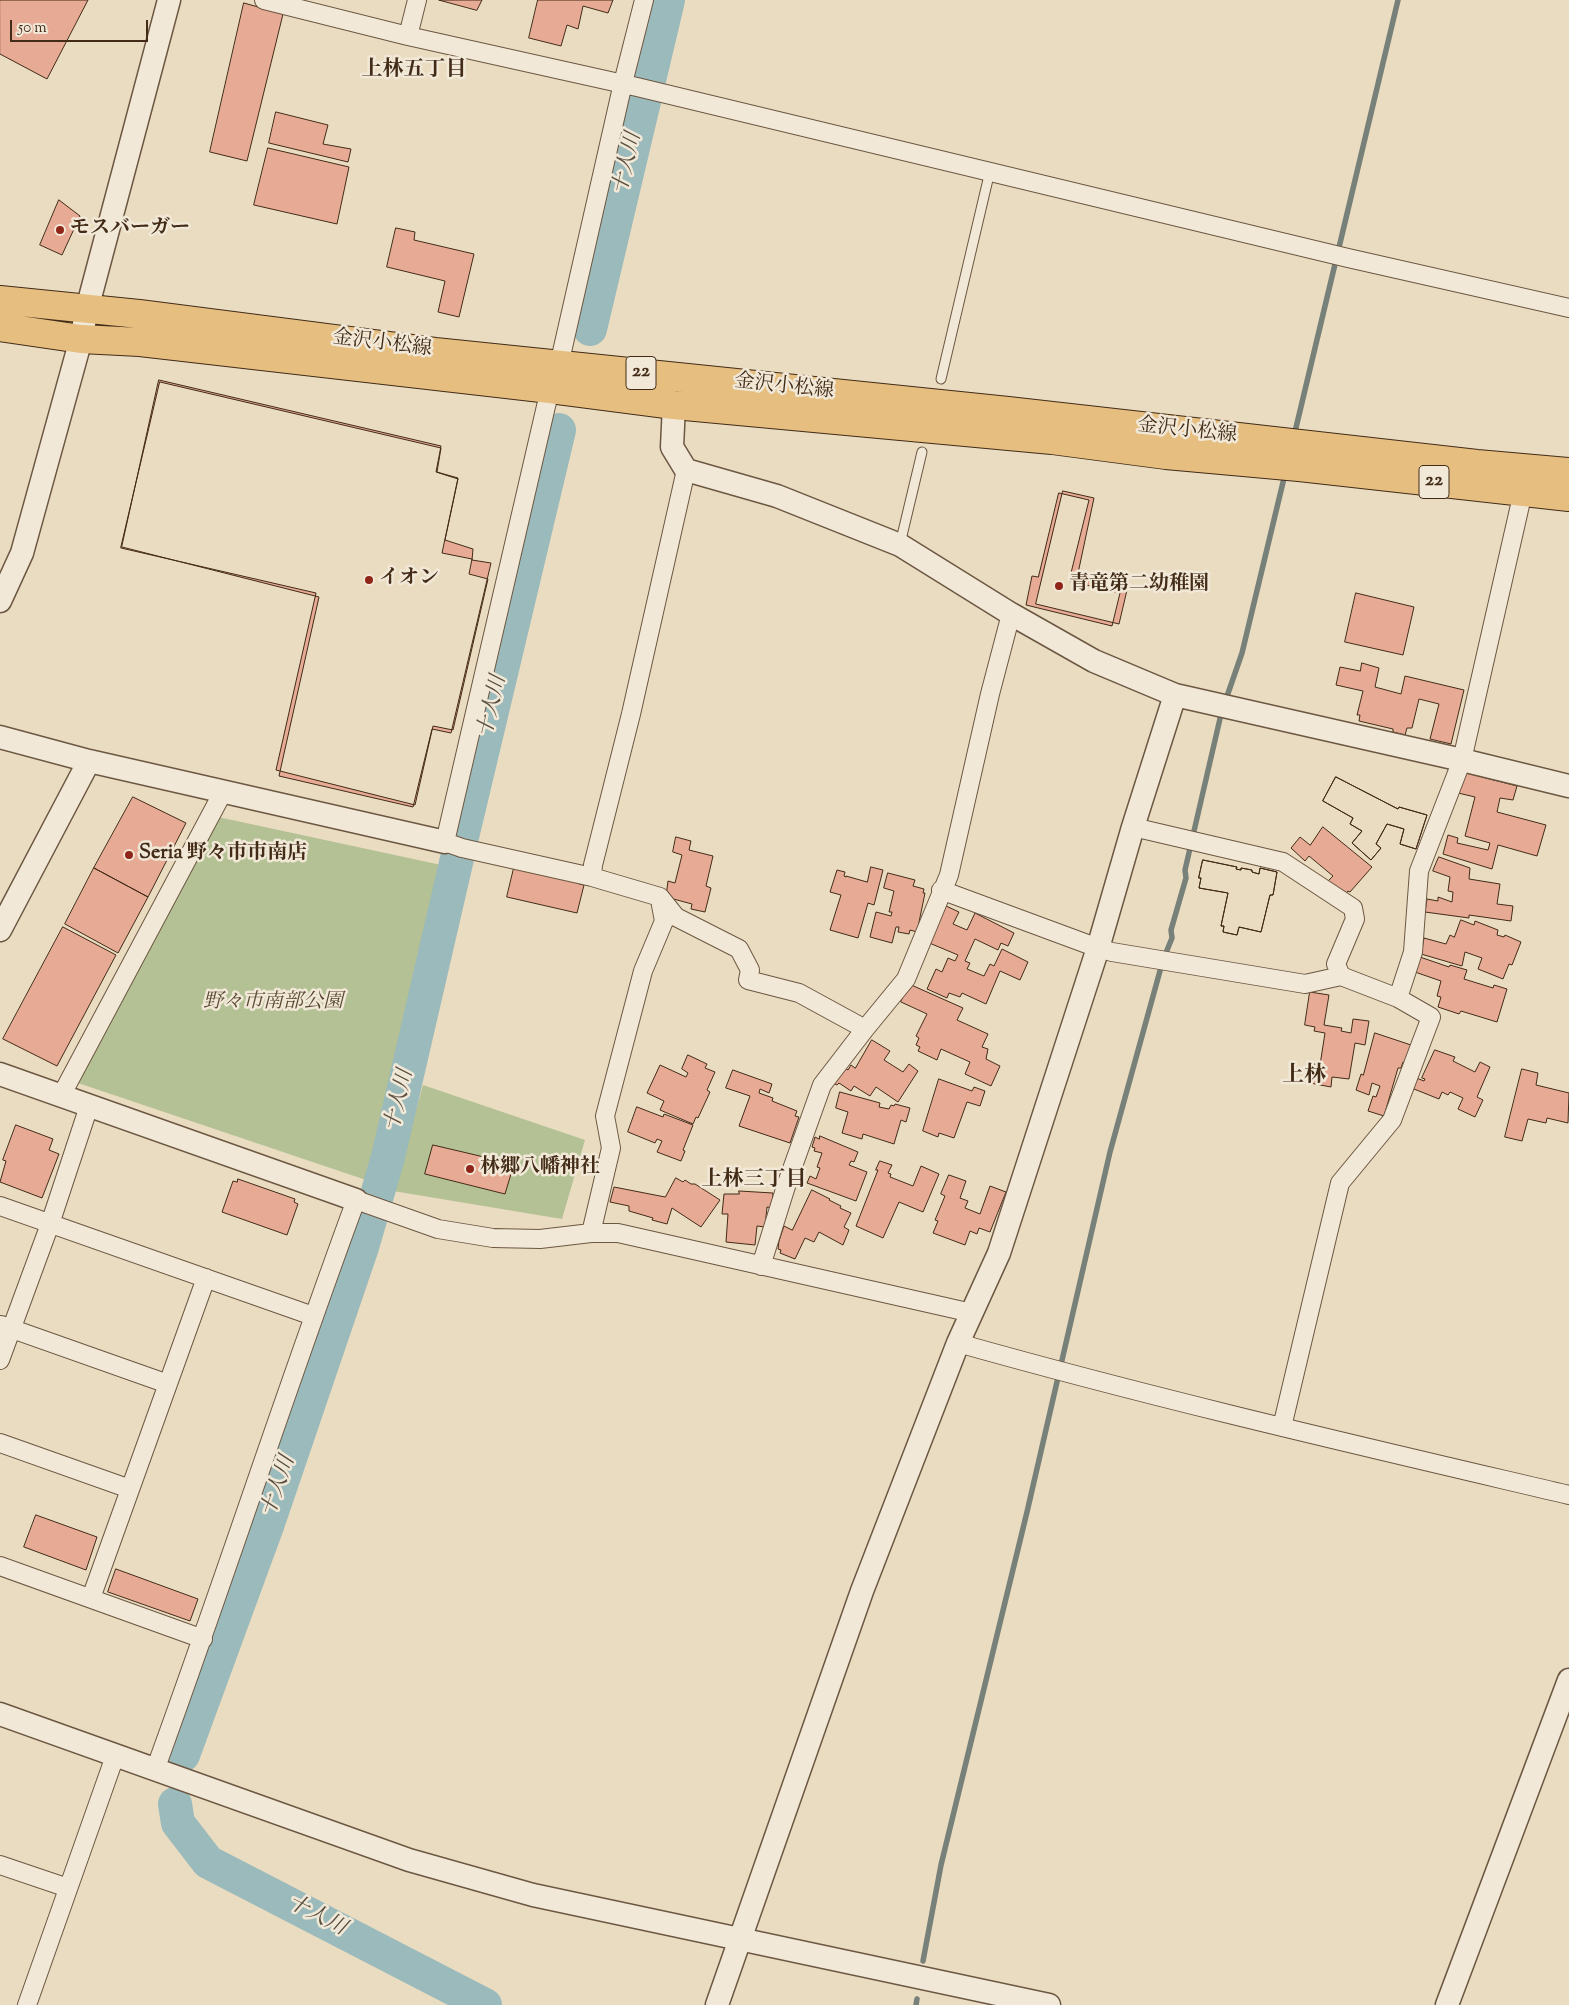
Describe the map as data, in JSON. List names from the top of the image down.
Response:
{
  "streets": {
    "main road": ["金沢小松線", "22"]
  },
  "districts": ["上林五丁目", "上林", "上林三丁目"],
  "water": ["十人川"],
  "parks": ["野々市南部公園"],
  "places": [
    "モスバーガー",
    "イオン",
    "青竜第二幼稚園",
    "Seria 野々市市南店",
    "林郷八幡神社"
  ],
  "scale_bar": "50 m"
}
